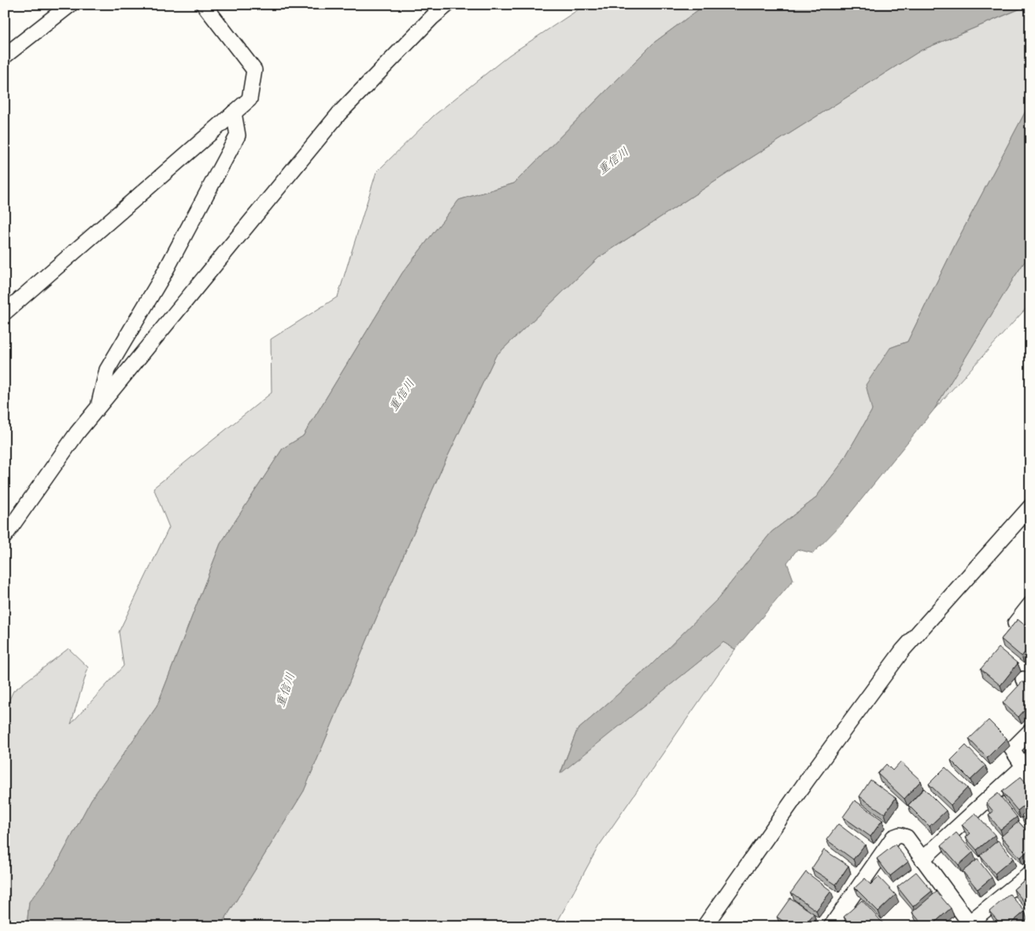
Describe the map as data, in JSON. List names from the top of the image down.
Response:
{
  "water": ["重信川"]
}
